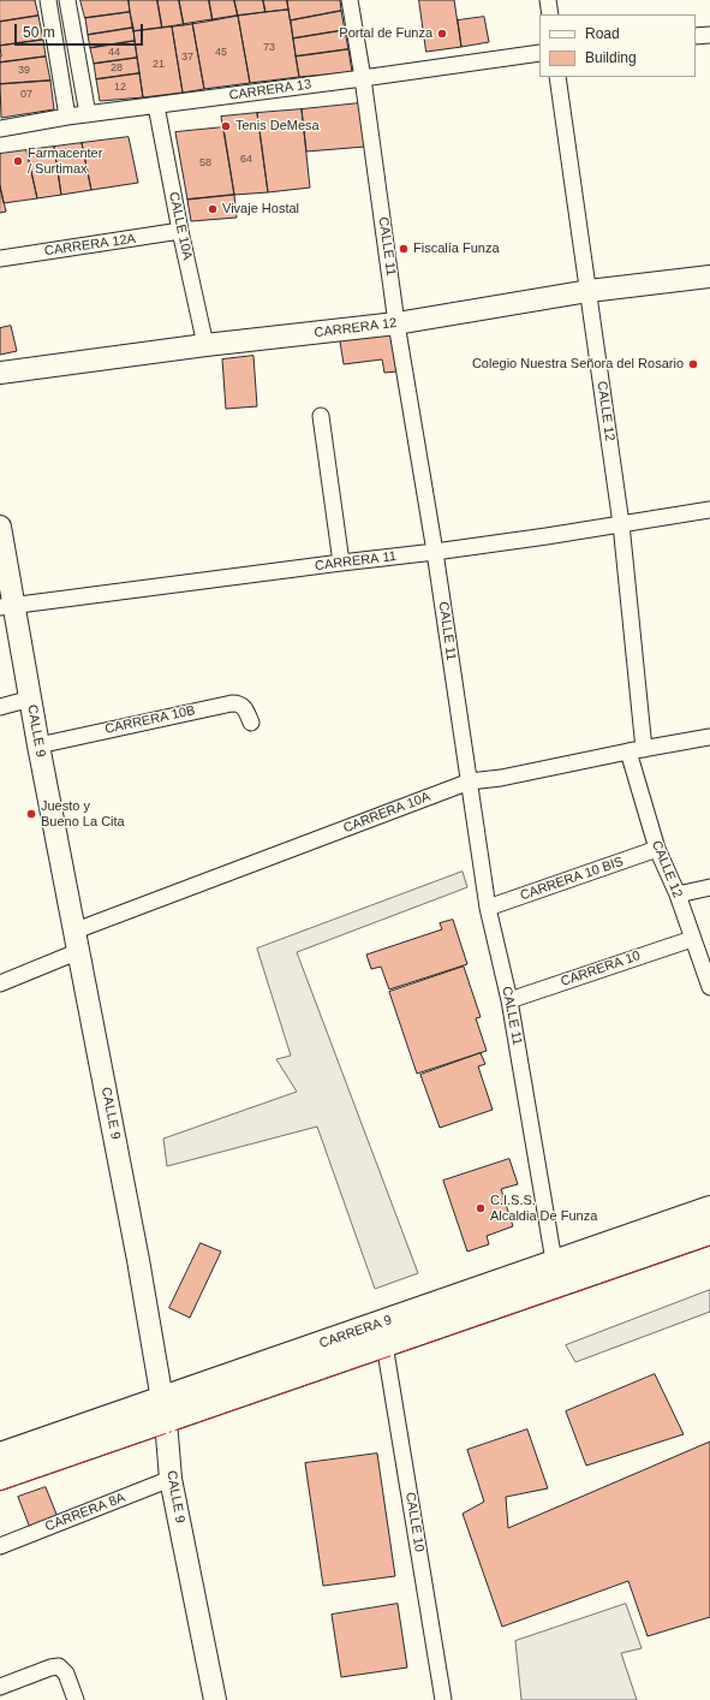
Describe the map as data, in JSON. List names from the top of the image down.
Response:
{
  "streets": {
    "main road": ["CARRERA 12", "CALLE 9", "CARRERA 9"],
    "street": [
      "CARRERA 13",
      "CALLE 10A",
      "CARRERA 12A",
      "CALLE 11",
      "CALLE 12",
      "CARRERA 11",
      "CARRERA 10B",
      "CARRERA 10A",
      "CARRERA 10 BIS",
      "CARRERA 10",
      "CARRERA 8A",
      "CALLE 10"
    ]
  },
  "crossings": [
    ["CARRERA 13", "CALLE 10A"],
    ["CARRERA 13", "CALLE 11"],
    ["CALLE 10A", "CARRERA 12A"],
    ["CALLE 10A", "CARRERA 12"],
    ["CALLE 11", "CARRERA 12"],
    ["CALLE 11", "CARRERA 11"],
    ["CALLE 11", "CARRERA 10A"],
    ["CALLE 11", "CARRERA 10 BIS"],
    ["CALLE 11", "CARRERA 10"],
    ["CALLE 11", "CARRERA 9"],
    ["CARRERA 12", "CALLE 12"],
    ["CALLE 12", "CARRERA 11"],
    ["CALLE 12", "CARRERA 10A"],
    ["CALLE 12", "CARRERA 10 BIS"],
    ["CALLE 12", "CARRERA 10"],
    ["CARRERA 11", "CALLE 9"],
    ["CARRERA 10B", "CALLE 9"],
    ["CALLE 9", "CARRERA 10A"],
    ["CALLE 9", "CARRERA 9"],
    ["CALLE 9", "CARRERA 8A"],
    ["CARRERA 9", "CALLE 10"]
  ],
  "places": [
    "Portal de Funza",
    "Tenis DeMesa",
    "Farmacenter / Surtimax",
    "Vivaje Hostal",
    "Fiscalía Funza",
    "Colegio Nuestra Señora del Rosario",
    "Juesto y Bueno La Cita",
    "C.I.S.S. Alcaldia De Funza"
  ],
  "house_numbers": [
    "73",
    "44",
    "45",
    "37",
    "21",
    "28",
    "39",
    "12",
    "07",
    "64",
    "58"
  ],
  "legend": ["Road", "Building"],
  "scale_bar": "50 m"
}
